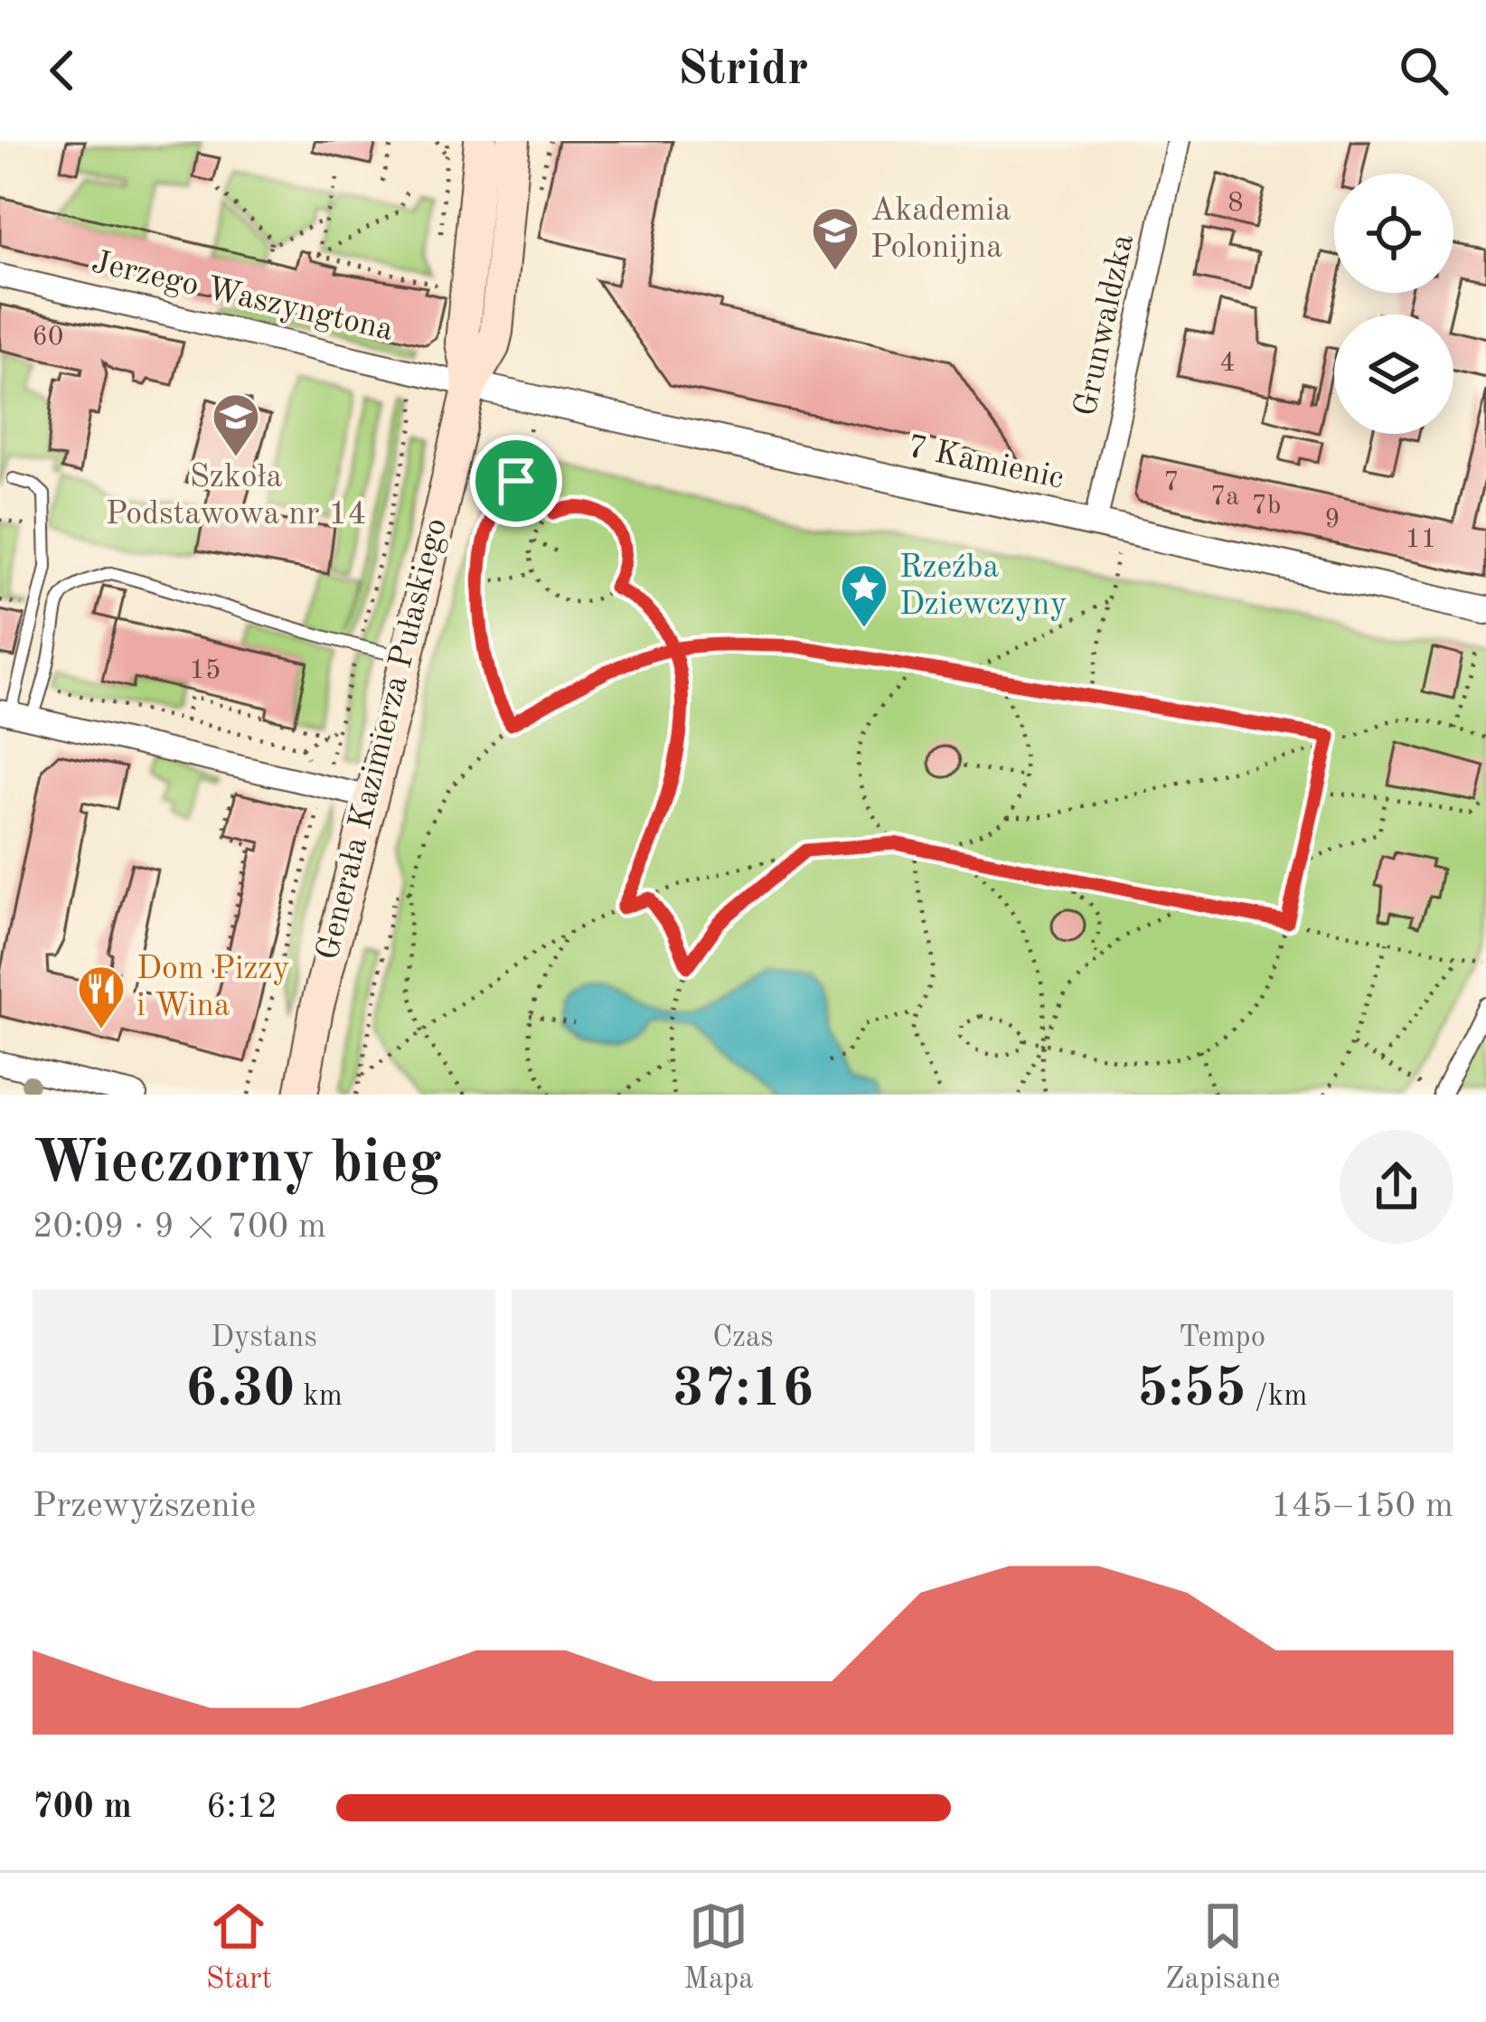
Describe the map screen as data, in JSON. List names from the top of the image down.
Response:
{
  "streets": {
    "main road": ["Generała Kazimierza Pułaskiego"],
    "street": ["Jerzego Waszyngtona", "Grunwaldzka", "7 Kamienic"]
  },
  "crossings": [
    ["Jerzego Waszyngtona", "7 Kamienic"],
    ["Jerzego Waszyngtona", "Generała Kazimierza Pułaskiego"],
    ["Grunwaldzka", "7 Kamienic"],
    ["7 Kamienic", "Generała Kazimierza Pułaskiego"]
  ],
  "places": {
    "school or university": ["Akademia Polonijna", "Szkoła Podstawowa nr 14"],
    "place": ["Rzeźba Dziewczyny"],
    "restaurant": ["Dom Pizzy i Wina"]
  },
  "house_numbers": [
    "8",
    "60",
    "4",
    "7",
    "7a",
    "7b",
    "9",
    "11",
    "15"
  ],
  "page": {
    "header": "Stridr",
    "heading": ["Wieczorny bieg", "20:09 · 9 × 700 m"],
    "stats": [
      ["Dystans", "6.30 km"],
      ["Czas", "37:16"],
      ["Tempo", "5:55 /km"]
    ],
    "chart": ["Przewyższenie", "145–150 m"],
    "list": [
      {
        "name": "700 m",
        "note": "6:12"
      }
    ],
    "tabs": ["Start", "Mapa", "Zapisane"]
  }
}
